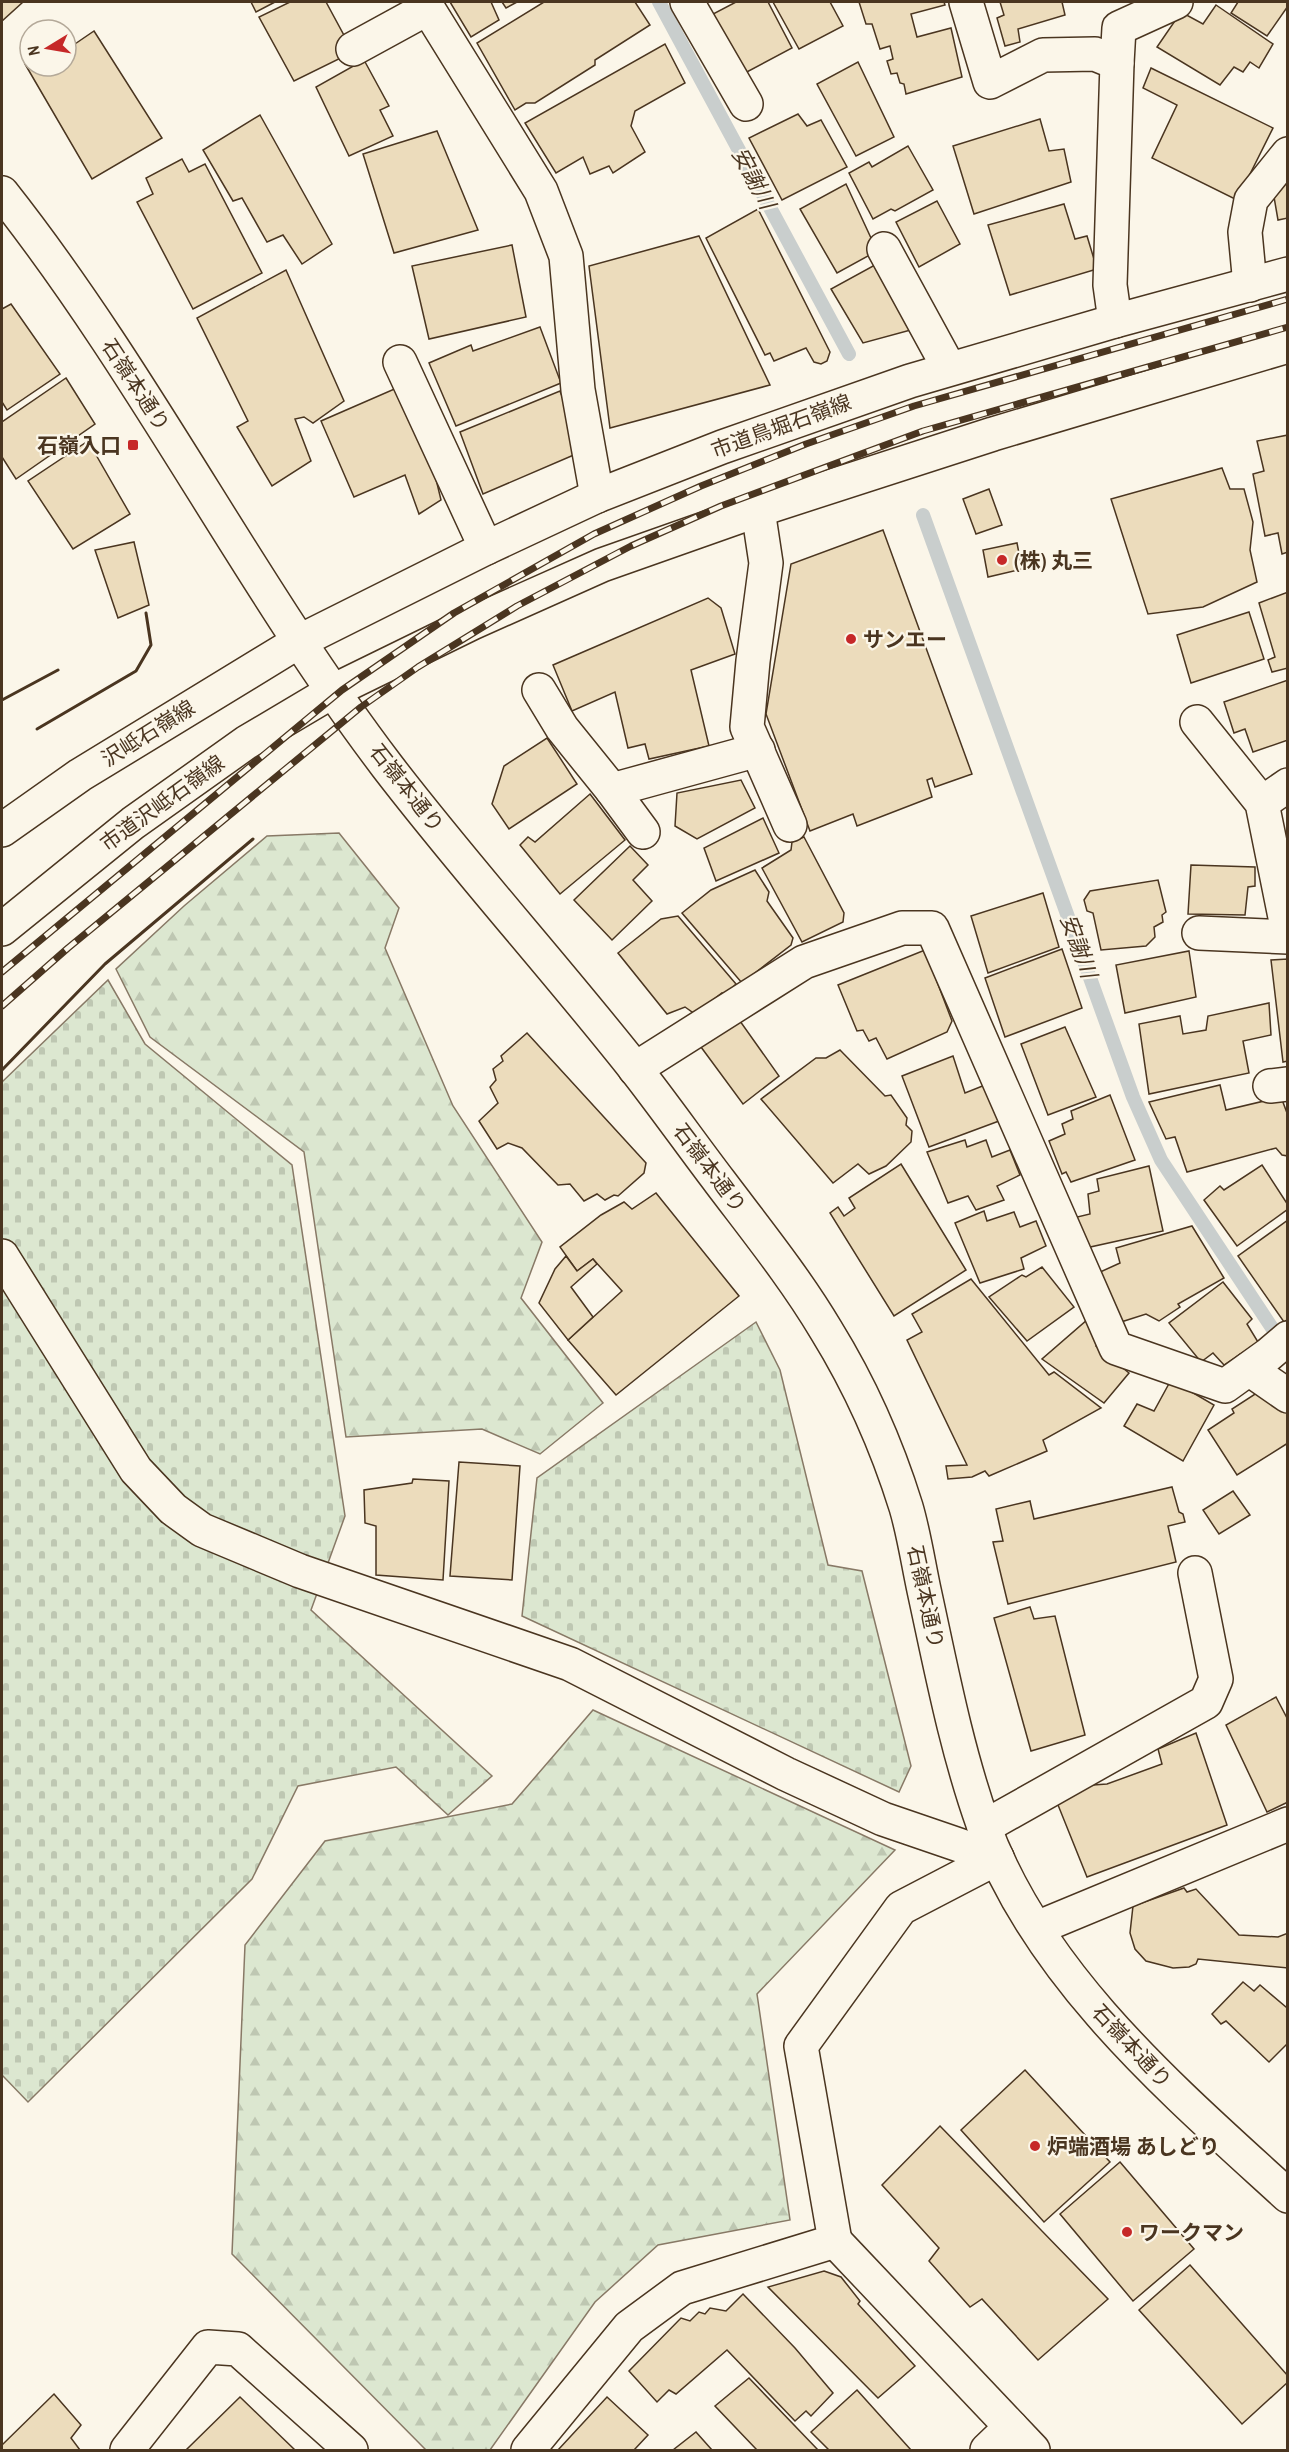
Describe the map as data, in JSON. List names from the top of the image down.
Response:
{
  "streets": {
    "street": [
      "石嶺本通り",
      "市道鳥堀石嶺線",
      "沢岻石嶺線",
      "市道沢岻石嶺線"
    ]
  },
  "crossings": [
    ["石嶺本通り", "市道鳥堀石嶺線"],
    ["石嶺本通り", "沢岻石嶺線"],
    ["石嶺本通り", "市道沢岻石嶺線"],
    ["市道鳥堀石嶺線", "沢岻石嶺線"]
  ],
  "water": ["安謝川"],
  "places": {
    "transit": ["石嶺入口"],
    "other": [
      "(株) 丸三",
      "サンエー",
      "炉端酒場 あしどり",
      "ワークマン"
    ]
  },
  "north": "left"
}
